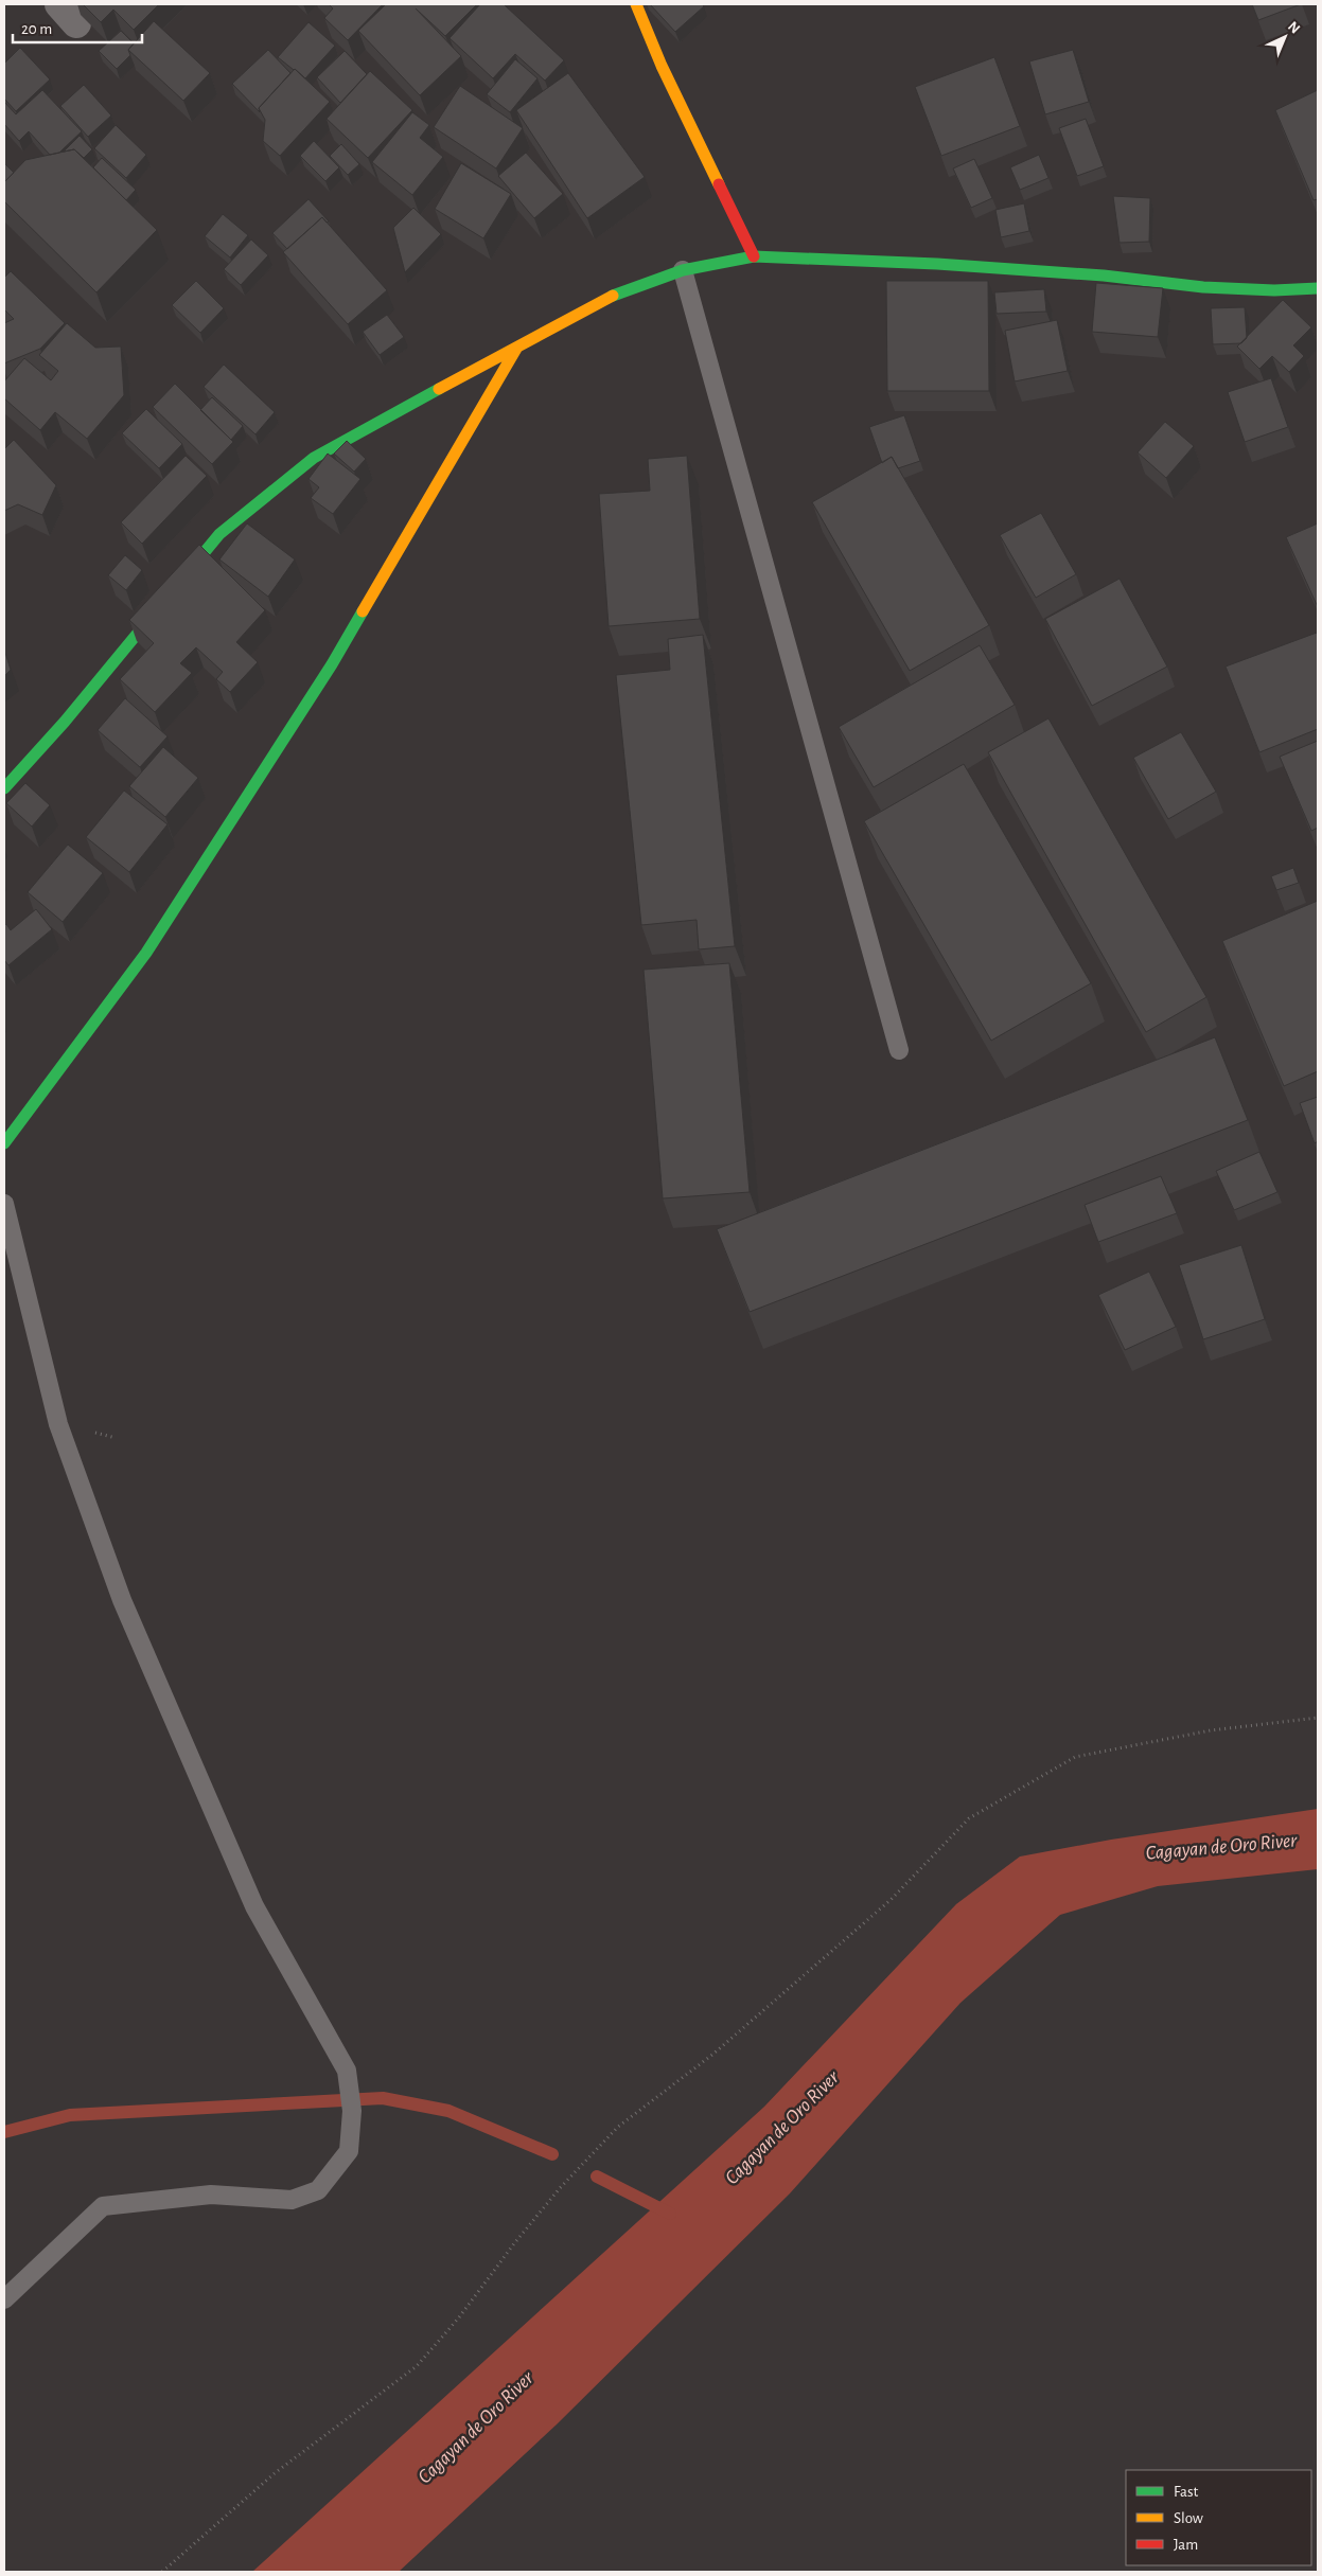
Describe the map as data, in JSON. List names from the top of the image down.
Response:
{
  "water": ["Cagayan de Oro River"],
  "legend": ["Fast", "Slow", "Jam"],
  "scale_bar": "20 m",
  "north": "top right"
}
